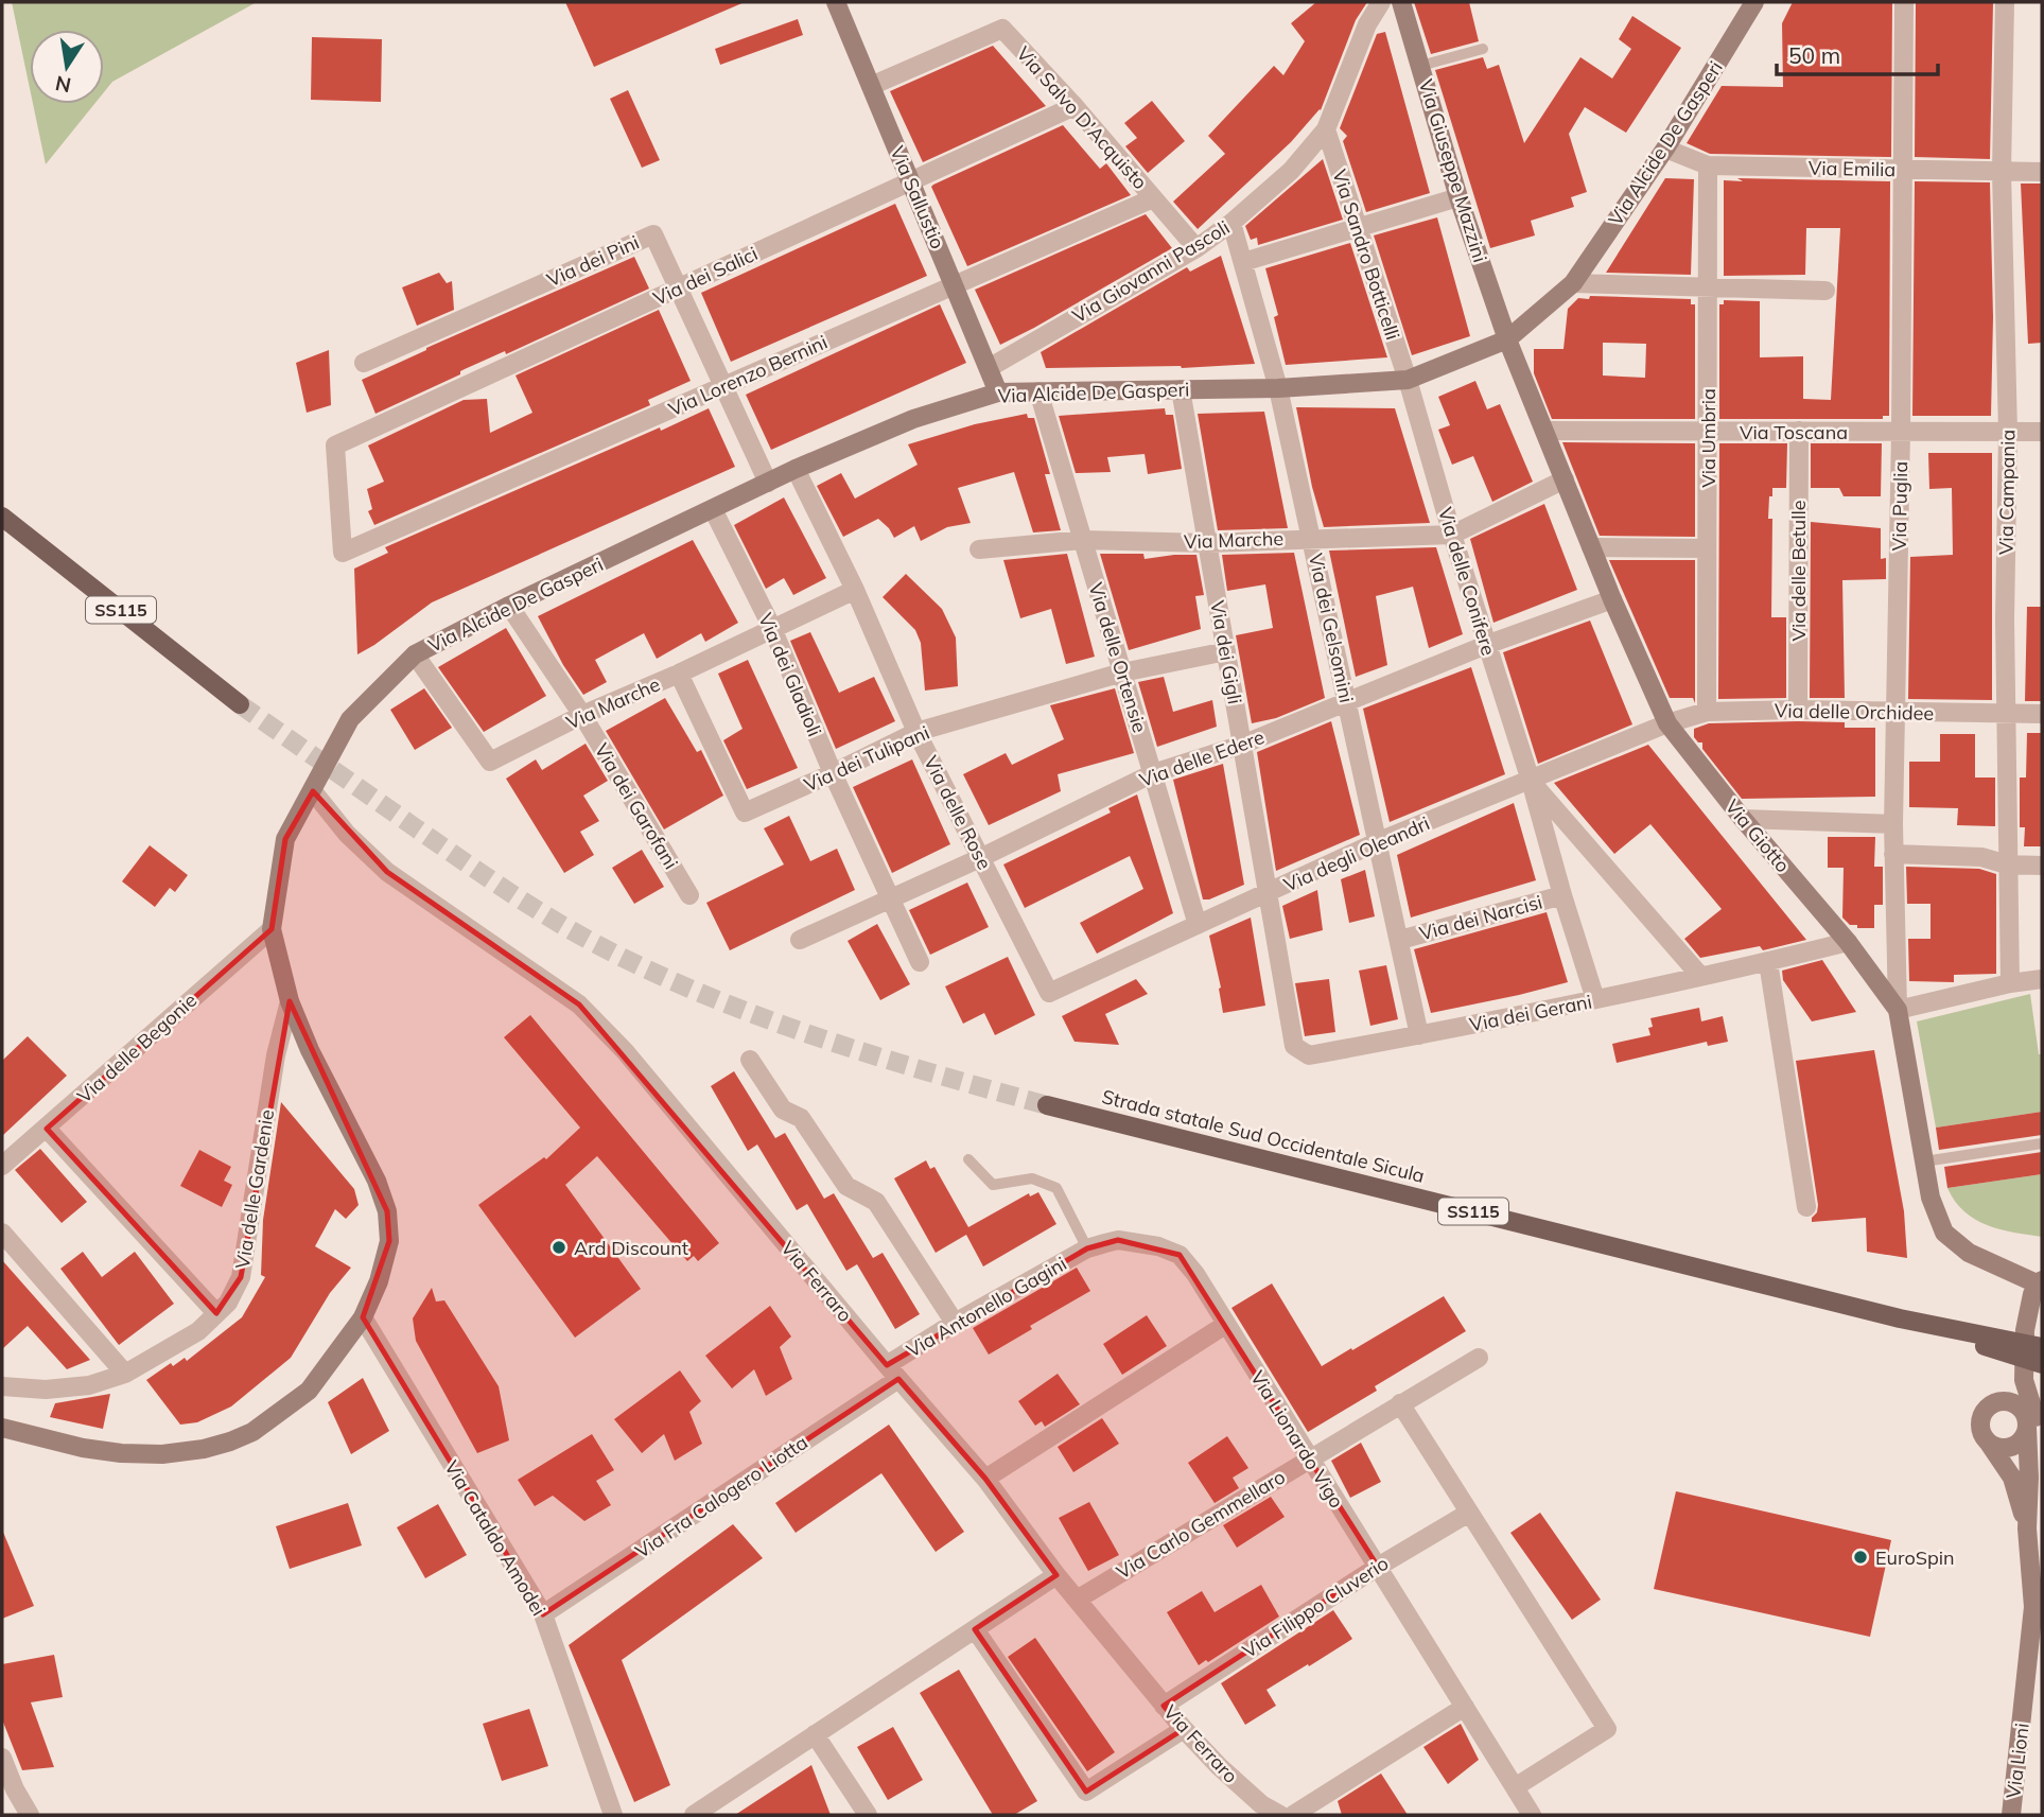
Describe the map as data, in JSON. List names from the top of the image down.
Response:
{
  "streets": {
    "main road": ["SS115", "Strada statale Sud Occidentale Sicula"],
    "street": [
      "Via Salvo D'Acquisto",
      "Via Alcide De Gasperi",
      "Via Emilia",
      "Via Giuseppe Mazzini",
      "Via Sallustio",
      "Via Sandro Botticelli",
      "Via dei Pini",
      "Via Giovanni Pascoli",
      "Via dei Salici",
      "Via Lorenzo Bernini",
      "Via Toscana",
      "Via Umbria",
      "Via Campania",
      "Via Puglia",
      "Via Marche",
      "Via delle Betulle",
      "Via delle Conifere",
      "Via dei Gelsomini",
      "Via dei Gigli",
      "Via delle Ortensie",
      "Via dei Gladioli",
      "Via delle Orchidee",
      "Via dei Tulipani",
      "Via delle Edere",
      "Via dei Garofani",
      "Via delle Rose",
      "Via Giotto",
      "Via degli Oleandri",
      "Via dei Narcisi",
      "Via dei Gerani",
      "Via delle Begonie",
      "Via delle Gardenie",
      "Via Ferraro",
      "Via Antonello Gagini",
      "Via Lionardo Vigo",
      "Via Fra Calogero Liotta",
      "Via Carlo Gemmellaro",
      "Via Cataldo Amodei",
      "Via Filippo Cluverio",
      "Via Lioni"
    ]
  },
  "crossings": [
    ["Via Salvo D'Acquisto", "Via Sallustio"],
    ["Via Salvo D'Acquisto", "Via Giovanni Pascoli"],
    ["Via Salvo D'Acquisto", "Via dei Salici"],
    ["Via Salvo D'Acquisto", "Via Lorenzo Bernini"],
    ["Via Alcide De Gasperi", "Via Emilia"],
    ["Via Alcide De Gasperi", "Via Giuseppe Mazzini"],
    ["Via Alcide De Gasperi", "Via Sallustio"],
    ["Via Alcide De Gasperi", "Via Sandro Botticelli"],
    ["Via Alcide De Gasperi", "Via dei Pini"],
    ["Via Alcide De Gasperi", "Via Marche"],
    ["Via Alcide De Gasperi", "Via delle Conifere"],
    ["Via Alcide De Gasperi", "Via dei Gelsomini"],
    ["Via Alcide De Gasperi", "Via dei Gigli"],
    ["Via Alcide De Gasperi", "Via delle Ortensie"],
    ["Via Alcide De Gasperi", "Via dei Gladioli"],
    ["Via Alcide De Gasperi", "Via dei Garofani"],
    ["Via Alcide De Gasperi", "Via delle Rose"],
    ["Via Alcide De Gasperi", "Via Giotto"],
    ["Via Alcide De Gasperi", "Via delle Begonie"],
    ["Via Alcide De Gasperi", "Via delle Gardenie"],
    ["Via Alcide De Gasperi", "Via Ferraro"],
    ["Via Alcide De Gasperi", "Via Cataldo Amodei"],
    ["Via Emilia", "Via Umbria"],
    ["Via Emilia", "Via Campania"],
    ["Via Emilia", "Via Puglia"],
    ["Via Giuseppe Mazzini", "Via Giotto"],
    ["Via Sallustio", "Via Giovanni Pascoli"],
    ["Via Sallustio", "Via dei Salici"],
    ["Via Sallustio", "Via Lorenzo Bernini"],
    ["Via Sandro Botticelli", "Via Giovanni Pascoli"],
    ["Via Sandro Botticelli", "Via delle Conifere"],
    ["Via dei Pini", "Via dei Salici"],
    ["Via dei Pini", "Via Lorenzo Bernini"],
    ["Via Giovanni Pascoli", "Via dei Gelsomini"],
    ["Via dei Salici", "Via Lorenzo Bernini"],
    ["Via Toscana", "Via Umbria"],
    ["Via Toscana", "Via Campania"],
    ["Via Toscana", "Via Puglia"],
    ["Via Toscana", "Via delle Betulle"],
    ["Via Toscana", "Via Giotto"],
    ["Via Umbria", "Via delle Orchidee"],
    ["Via Campania", "Via delle Orchidee"],
    ["Via Puglia", "Via delle Orchidee"],
    ["Via Puglia", "Via Giotto"],
    ["Via Marche", "Via delle Conifere"],
    ["Via Marche", "Via dei Gelsomini"],
    ["Via Marche", "Via dei Gigli"],
    ["Via Marche", "Via delle Ortensie"],
    ["Via Marche", "Via dei Gladioli"],
    ["Via Marche", "Via dei Tulipani"],
    ["Via Marche", "Via dei Garofani"],
    ["Via Marche", "Via delle Rose"],
    ["Via Marche", "Via Giotto"],
    ["Via delle Betulle", "Via delle Orchidee"],
    ["Via delle Conifere", "Via delle Edere"],
    ["Via delle Conifere", "Via degli Oleandri"],
    ["Via delle Conifere", "Via dei Narcisi"],
    ["Via delle Conifere", "Via dei Gerani"],
    ["Via dei Gelsomini", "Via delle Edere"],
    ["Via dei Gelsomini", "Via degli Oleandri"],
    ["Via dei Gelsomini", "Via dei Narcisi"],
    ["Via dei Gelsomini", "Via dei Gerani"],
    ["Via dei Gigli", "Via dei Tulipani"],
    ["Via dei Gigli", "Via delle Edere"],
    ["Via dei Gigli", "Via degli Oleandri"],
    ["Via dei Gigli", "Via dei Gerani"],
    ["Via delle Ortensie", "Via dei Tulipani"],
    ["Via delle Ortensie", "Via delle Edere"],
    ["Via delle Ortensie", "Via degli Oleandri"],
    ["Via dei Gladioli", "Via dei Tulipani"],
    ["Via dei Gladioli", "Via delle Edere"],
    ["Via delle Orchidee", "Via Giotto"],
    ["Via delle Orchidee", "Via degli Oleandri"],
    ["Via dei Tulipani", "Via delle Rose"],
    ["Via delle Edere", "Via delle Rose"],
    ["Via delle Edere", "Via Giotto"],
    ["Via delle Rose", "Via degli Oleandri"],
    ["Via Giotto", "Via degli Oleandri"],
    ["Via Giotto", "Via dei Gerani"],
    ["Via Ferraro", "Via Antonello Gagini"],
    ["Via Ferraro", "Via Fra Calogero Liotta"],
    ["Via Ferraro", "Via Carlo Gemmellaro"],
    ["Via Ferraro", "Via Filippo Cluverio"],
    ["Via Antonello Gagini", "Via Lionardo Vigo"],
    ["Via Antonello Gagini", "Via Fra Calogero Liotta"],
    ["Via Lionardo Vigo", "Via Carlo Gemmellaro"],
    ["Via Lionardo Vigo", "Via Filippo Cluverio"],
    ["Via Fra Calogero Liotta", "Via Cataldo Amodei"]
  ],
  "places": ["Ard Discount", "EuroSpin"],
  "scale_bar": "50 m",
  "north": "bottom"
}
